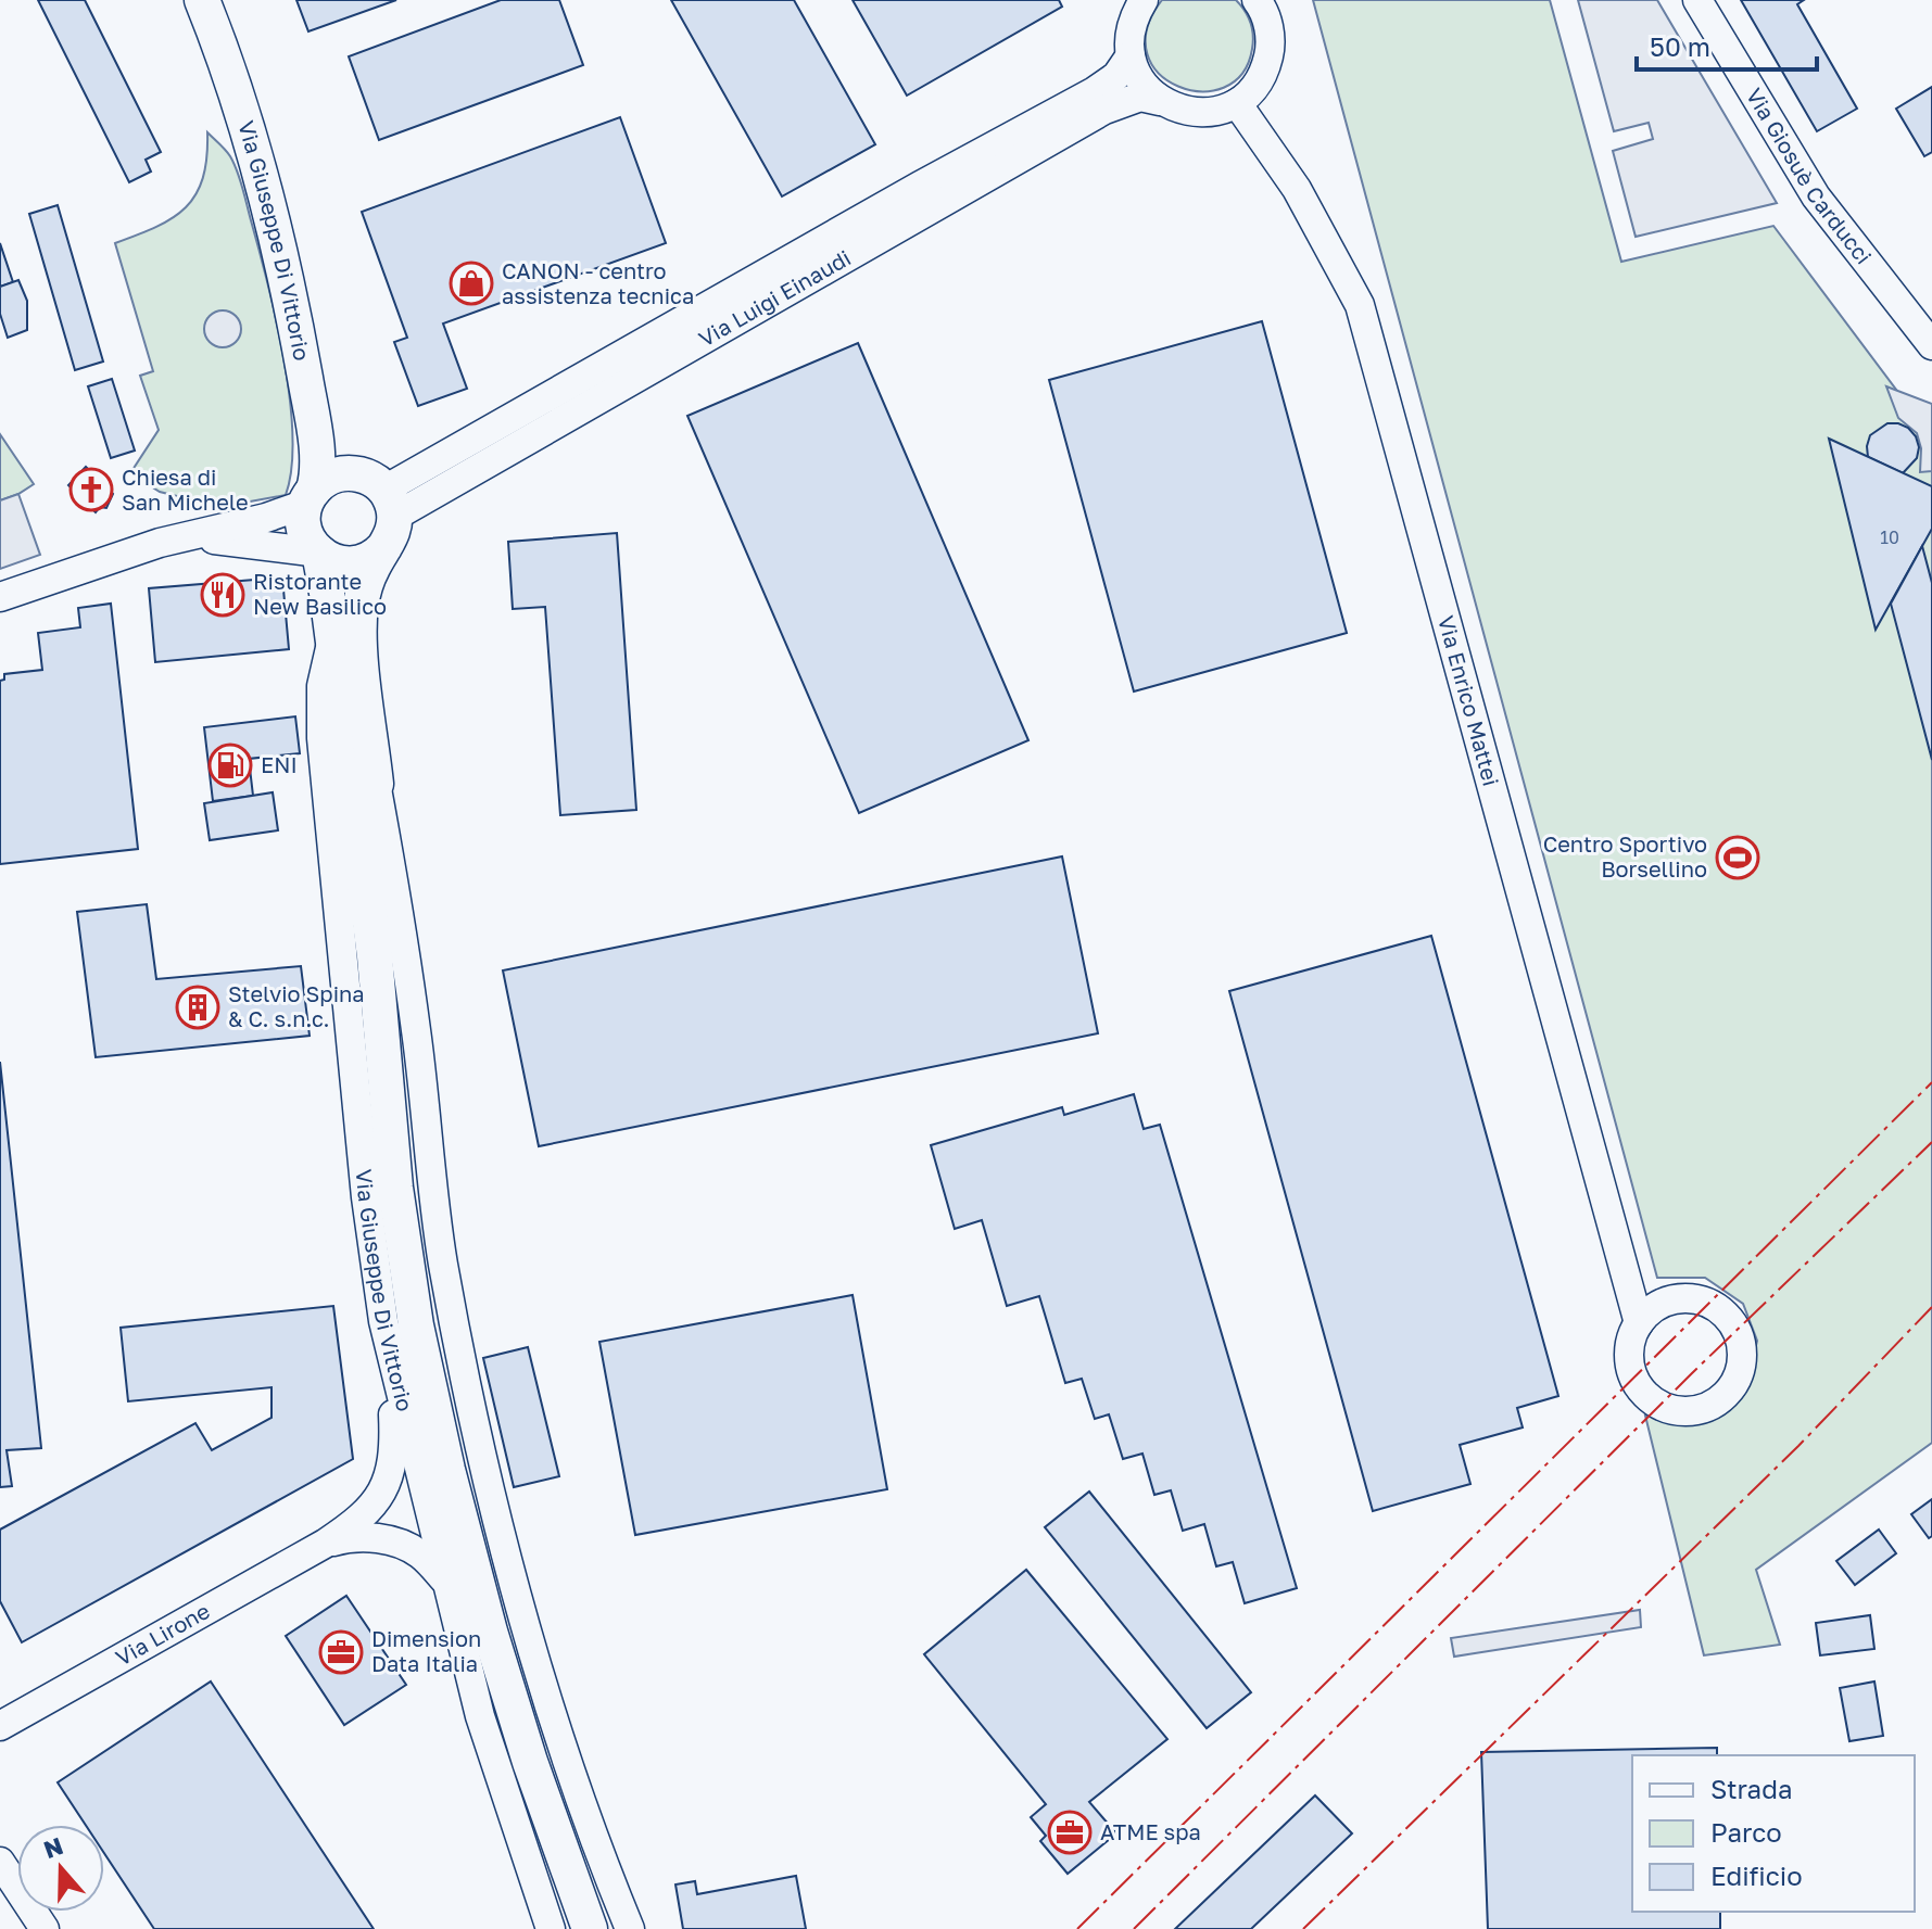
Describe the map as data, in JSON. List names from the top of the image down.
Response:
{
  "streets": {
    "main road": ["Via Giuseppe Di Vittorio"],
    "street": [
      "Via Giosuè Carducci",
      "Via Luigi Einaudi",
      "Via Enrico Mattei",
      "Via Lirone"
    ]
  },
  "crossings": [
    ["Via Giuseppe Di Vittorio", "Via Luigi Einaudi"],
    ["Via Giuseppe Di Vittorio", "Via Lirone"]
  ],
  "places": {
    "shop": ["CANON - centro assistenza tecnica"],
    "church": ["Chiesa di San Michele"],
    "restaurant": ["Ristorante New Basilico"],
    "fuel station": ["ENI"],
    "sports": ["Centro Sportivo Borsellino"],
    "building": ["Stelvio Spina & C. s.n.c."],
    "office": ["Dimension Data Italia", "ATME spa"]
  },
  "house_numbers": ["10"],
  "legend": ["Strada", "Parco", "Edificio"],
  "scale_bar": "50 m",
  "north": "top"
}
